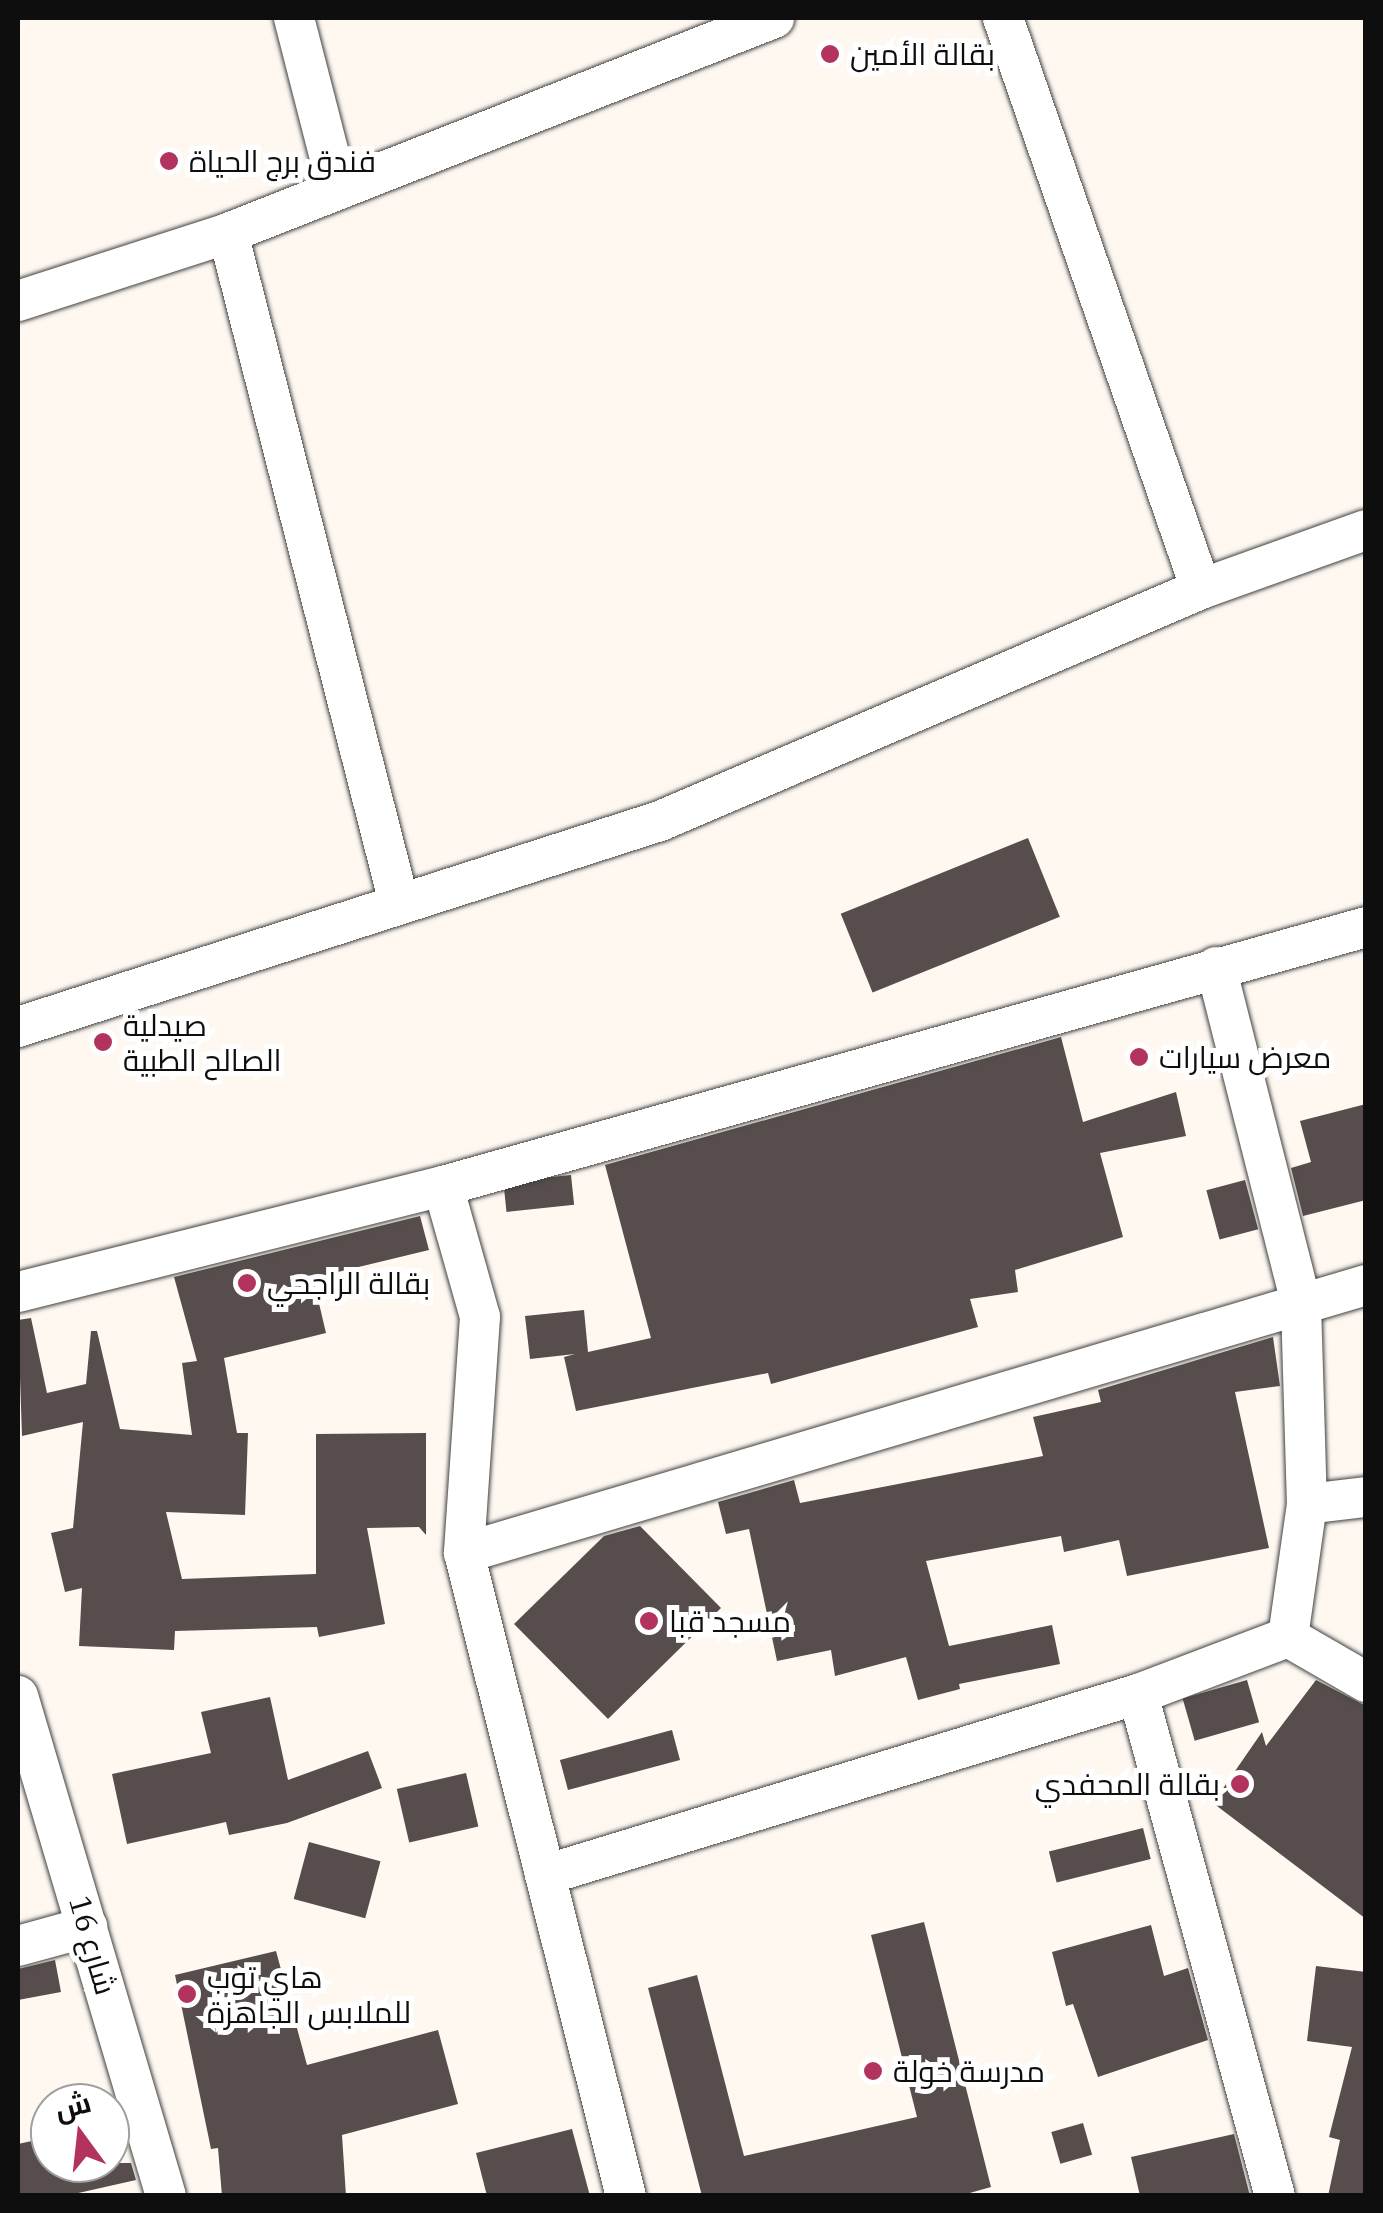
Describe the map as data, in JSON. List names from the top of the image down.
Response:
{
  "streets": {
    "street": ["شارع 16"]
  },
  "places": [
    "بقالة الأمين",
    "فندق برج الحياة",
    "صيدلية الصالح الطبية",
    "معرض سيارات",
    "بقالة الراجحي",
    "مسجد قبا",
    "بقالة المحفدي",
    "هاي توب للملابس الجاهزة",
    "مدرسة خولة"
  ],
  "north": "top"
}
